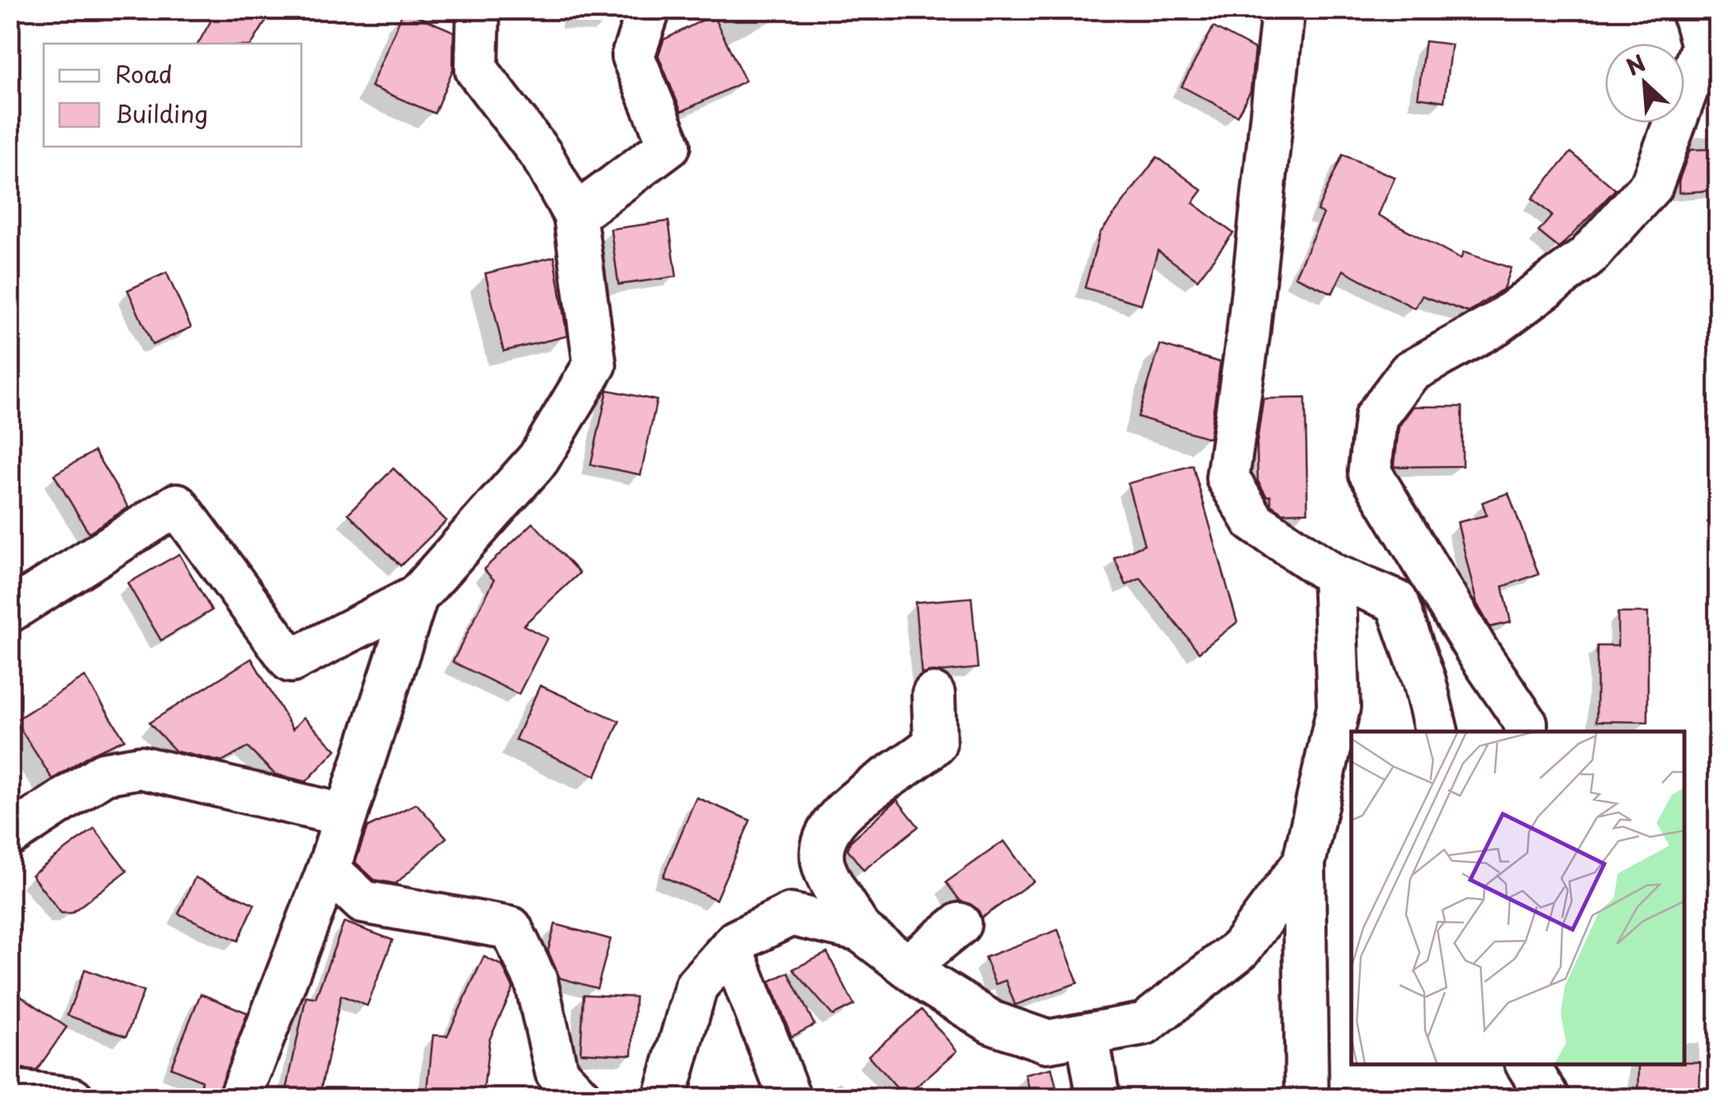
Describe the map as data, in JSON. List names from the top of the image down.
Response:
{
  "legend": ["Road", "Building"],
  "north": "top left"
}
